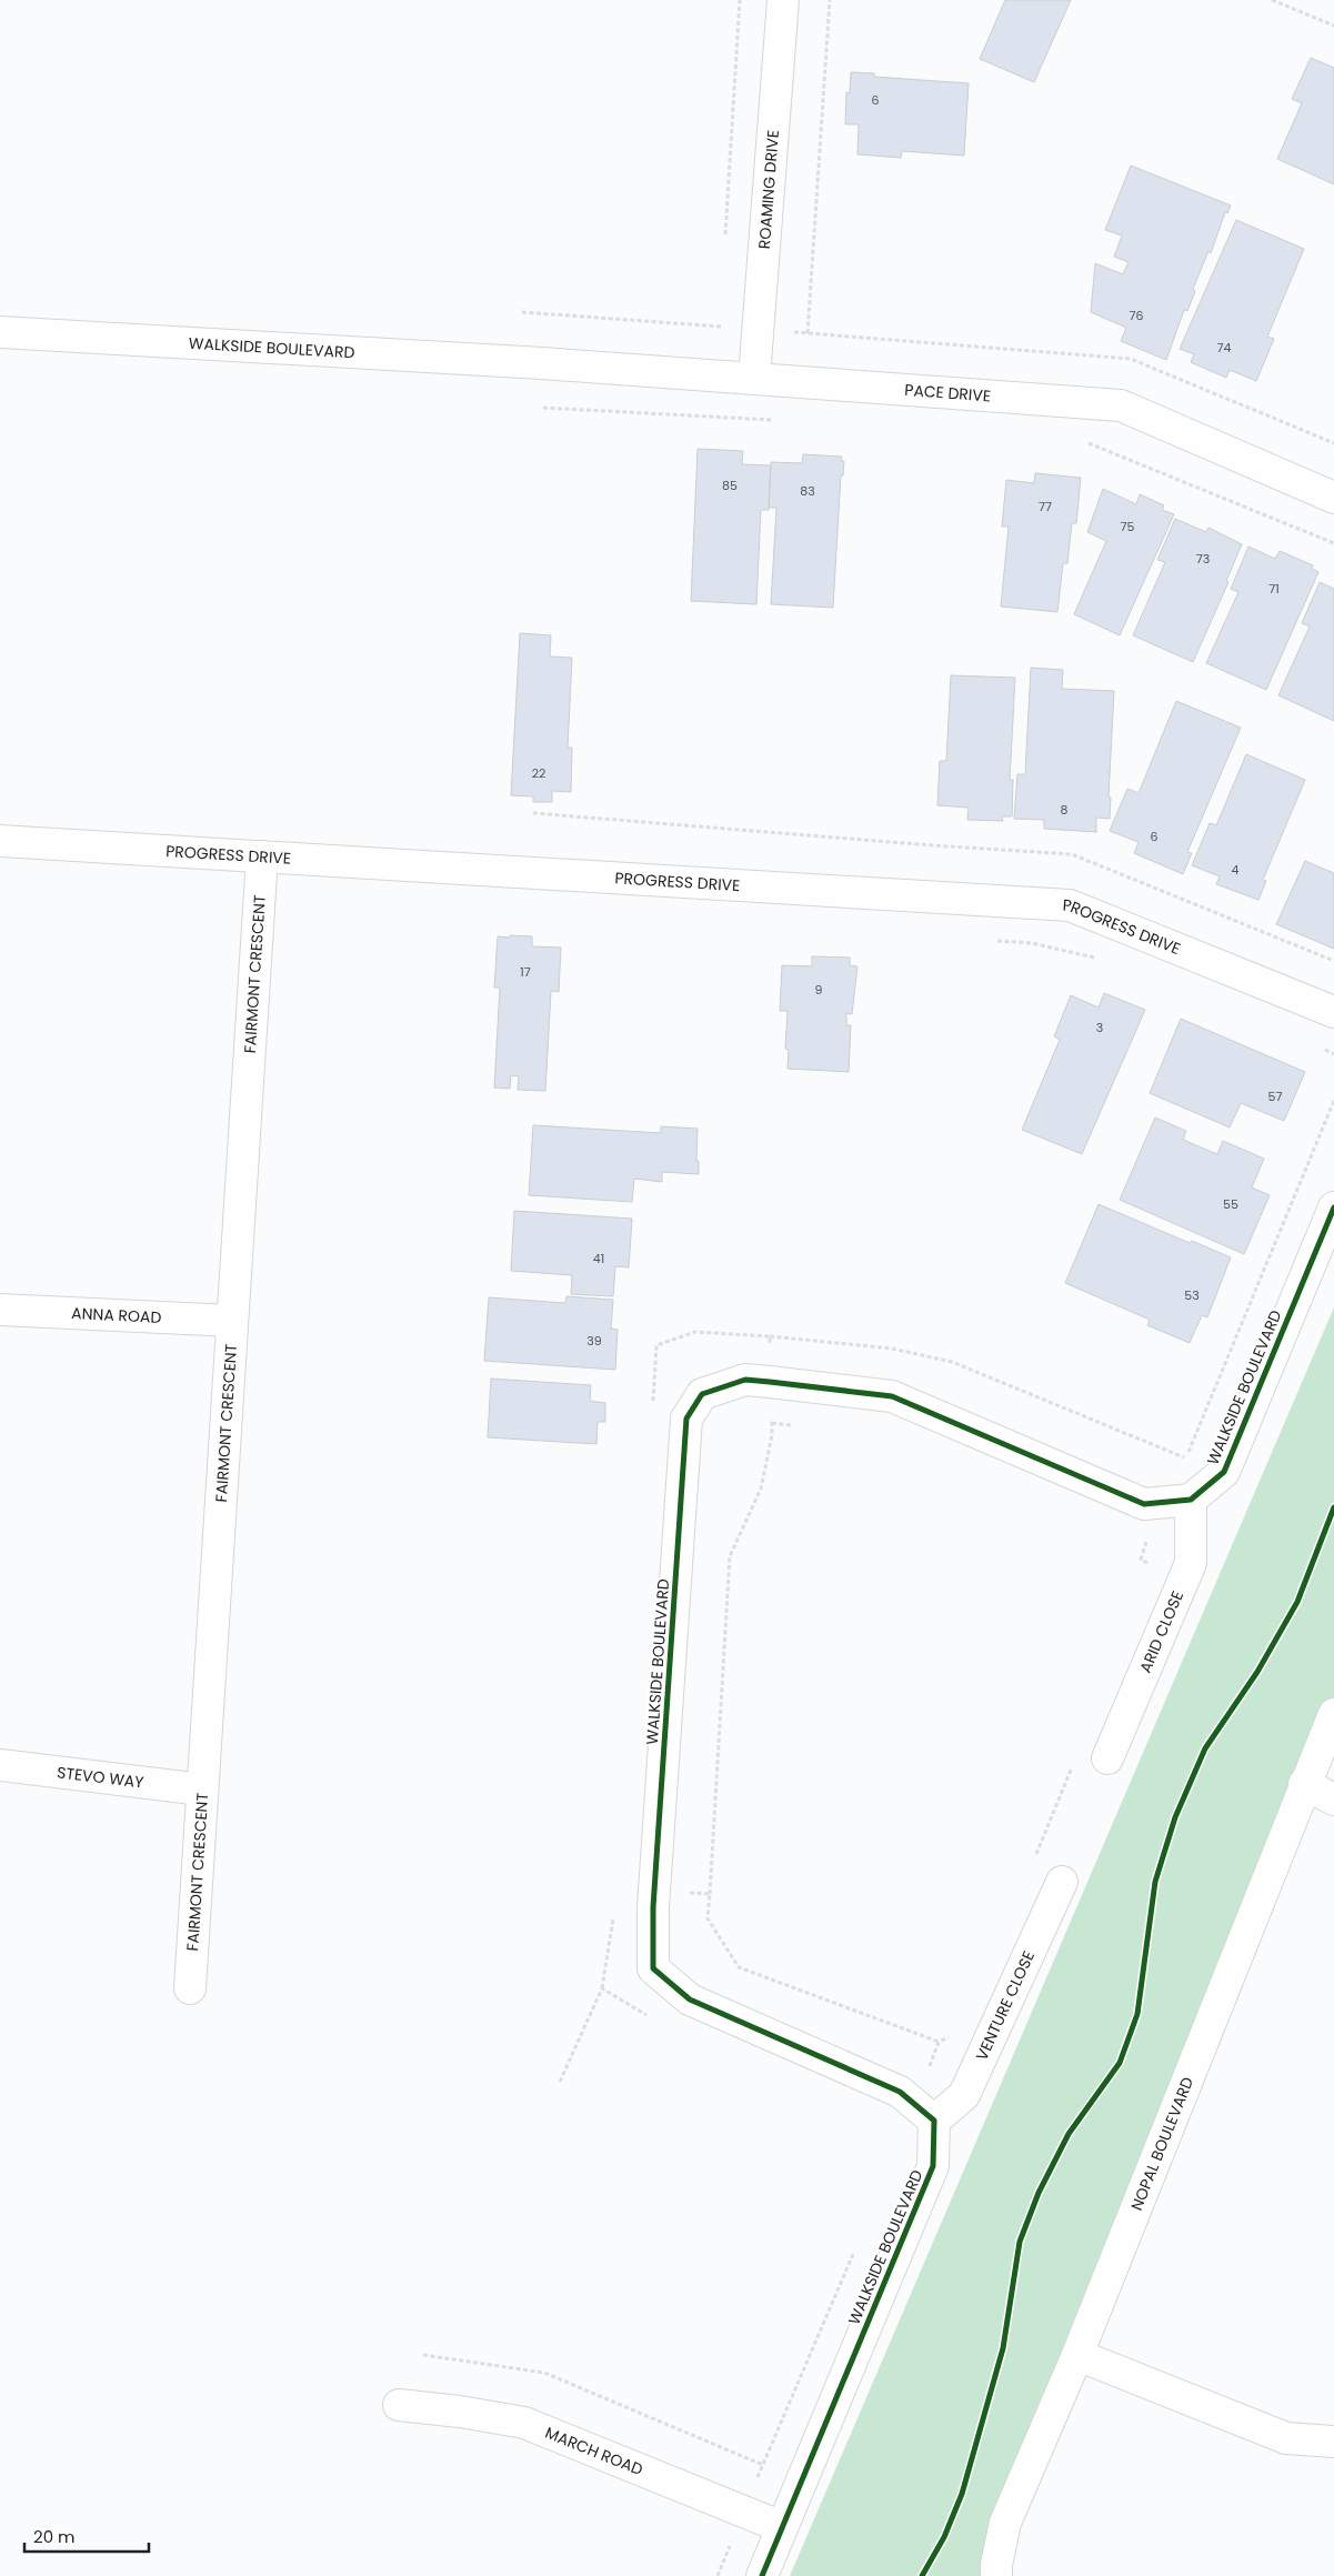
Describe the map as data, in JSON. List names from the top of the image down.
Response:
{
  "streets": {
    "street": [
      "ROAMING DRIVE",
      "WALKSIDE BOULEVARD",
      "PACE DRIVE",
      "PROGRESS DRIVE",
      "FAIRMONT CRESCENT",
      "ANNA ROAD",
      "ARID CLOSE",
      "STEVO WAY",
      "VENTURE CLOSE",
      "NOPAL BOULEVARD",
      "MARCH ROAD"
    ]
  },
  "crossings": [
    ["ROAMING DRIVE", "PACE DRIVE"],
    ["WALKSIDE BOULEVARD", "PACE DRIVE"],
    ["WALKSIDE BOULEVARD", "ARID CLOSE"],
    ["WALKSIDE BOULEVARD", "VENTURE CLOSE"],
    ["WALKSIDE BOULEVARD", "MARCH ROAD"],
    ["PROGRESS DRIVE", "FAIRMONT CRESCENT"],
    ["FAIRMONT CRESCENT", "ANNA ROAD"],
    ["FAIRMONT CRESCENT", "STEVO WAY"]
  ],
  "house_numbers": [
    "6",
    "76",
    "74",
    "85",
    "83",
    "77",
    "75",
    "73",
    "71",
    "22",
    "8",
    "6",
    "4",
    "17",
    "9",
    "3",
    "57",
    "55",
    "41",
    "53",
    "39"
  ],
  "scale_bar": "20 m"
}
